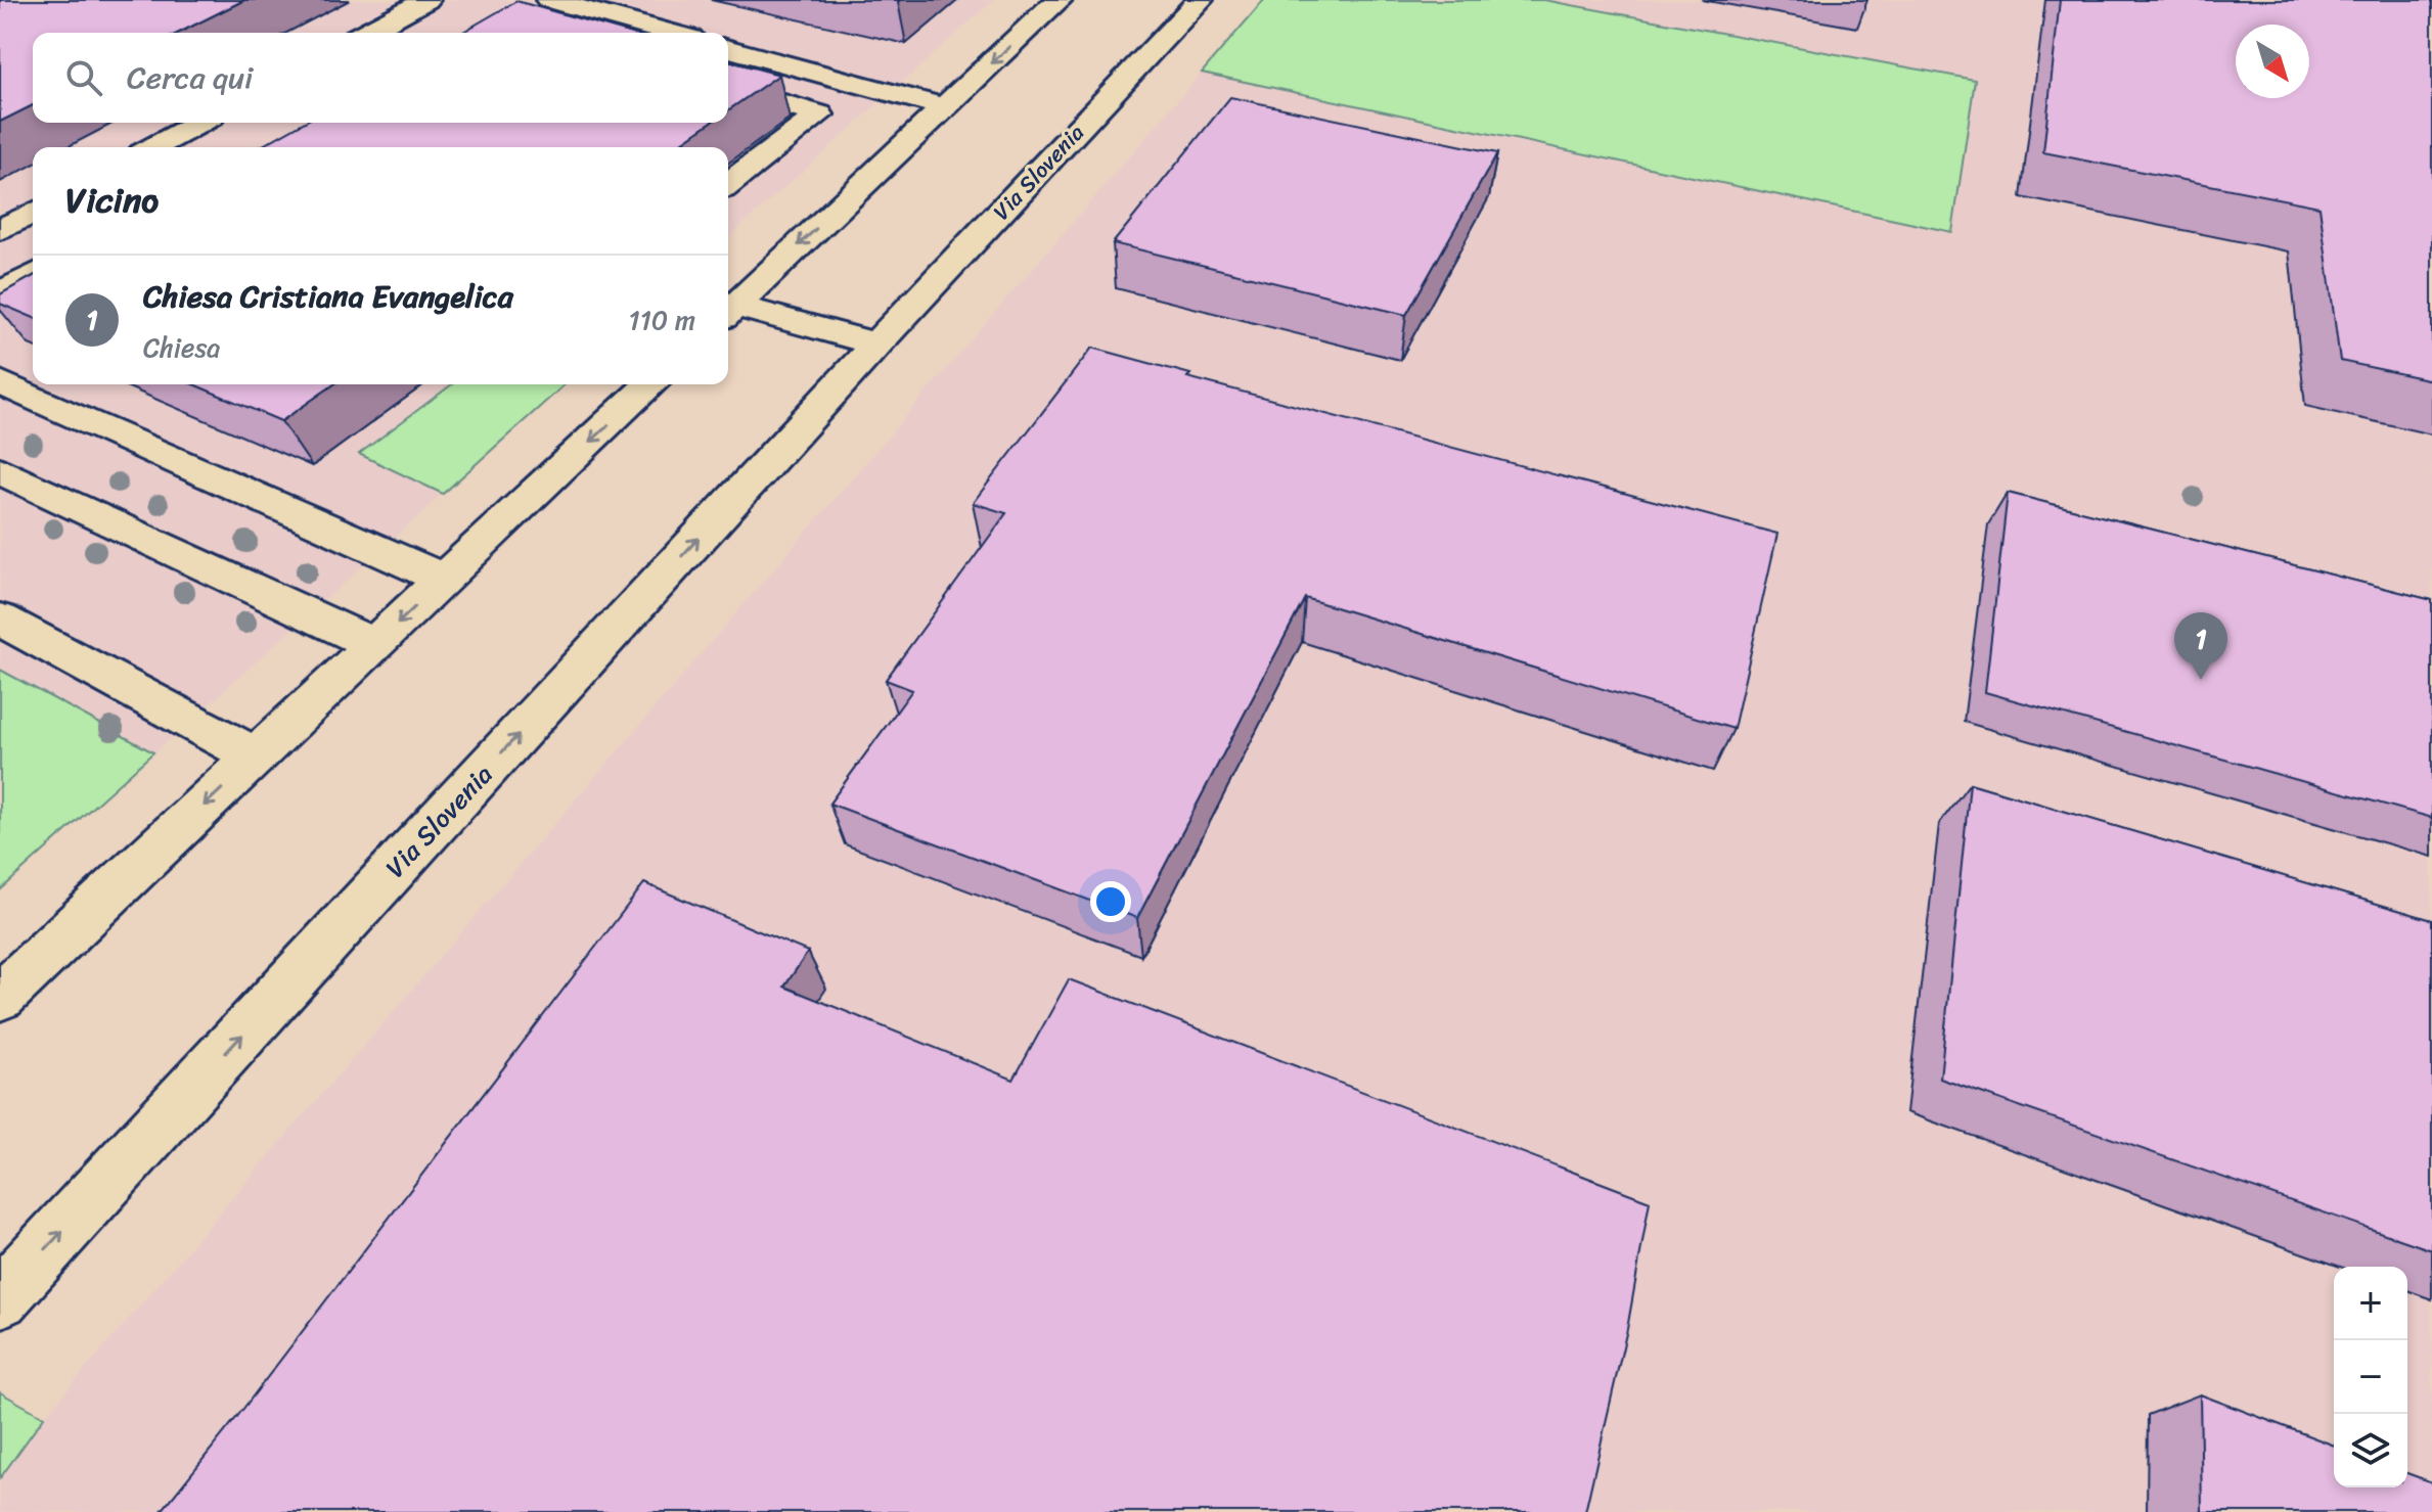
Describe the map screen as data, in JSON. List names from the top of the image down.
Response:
{
  "streets": {
    "street": ["Via Slovenia"]
  },
  "north": "bottom right",
  "page": {
    "search": "Cerca qui",
    "heading": "Vicino",
    "list": [
      {
        "mark": "1",
        "name": "Chiesa Cristiana Evangelica",
        "note": "Chiesa",
        "value": "110 m"
      }
    ],
    "pins": "1",
    "map_buttons": ["+", "−"]
  }
}
